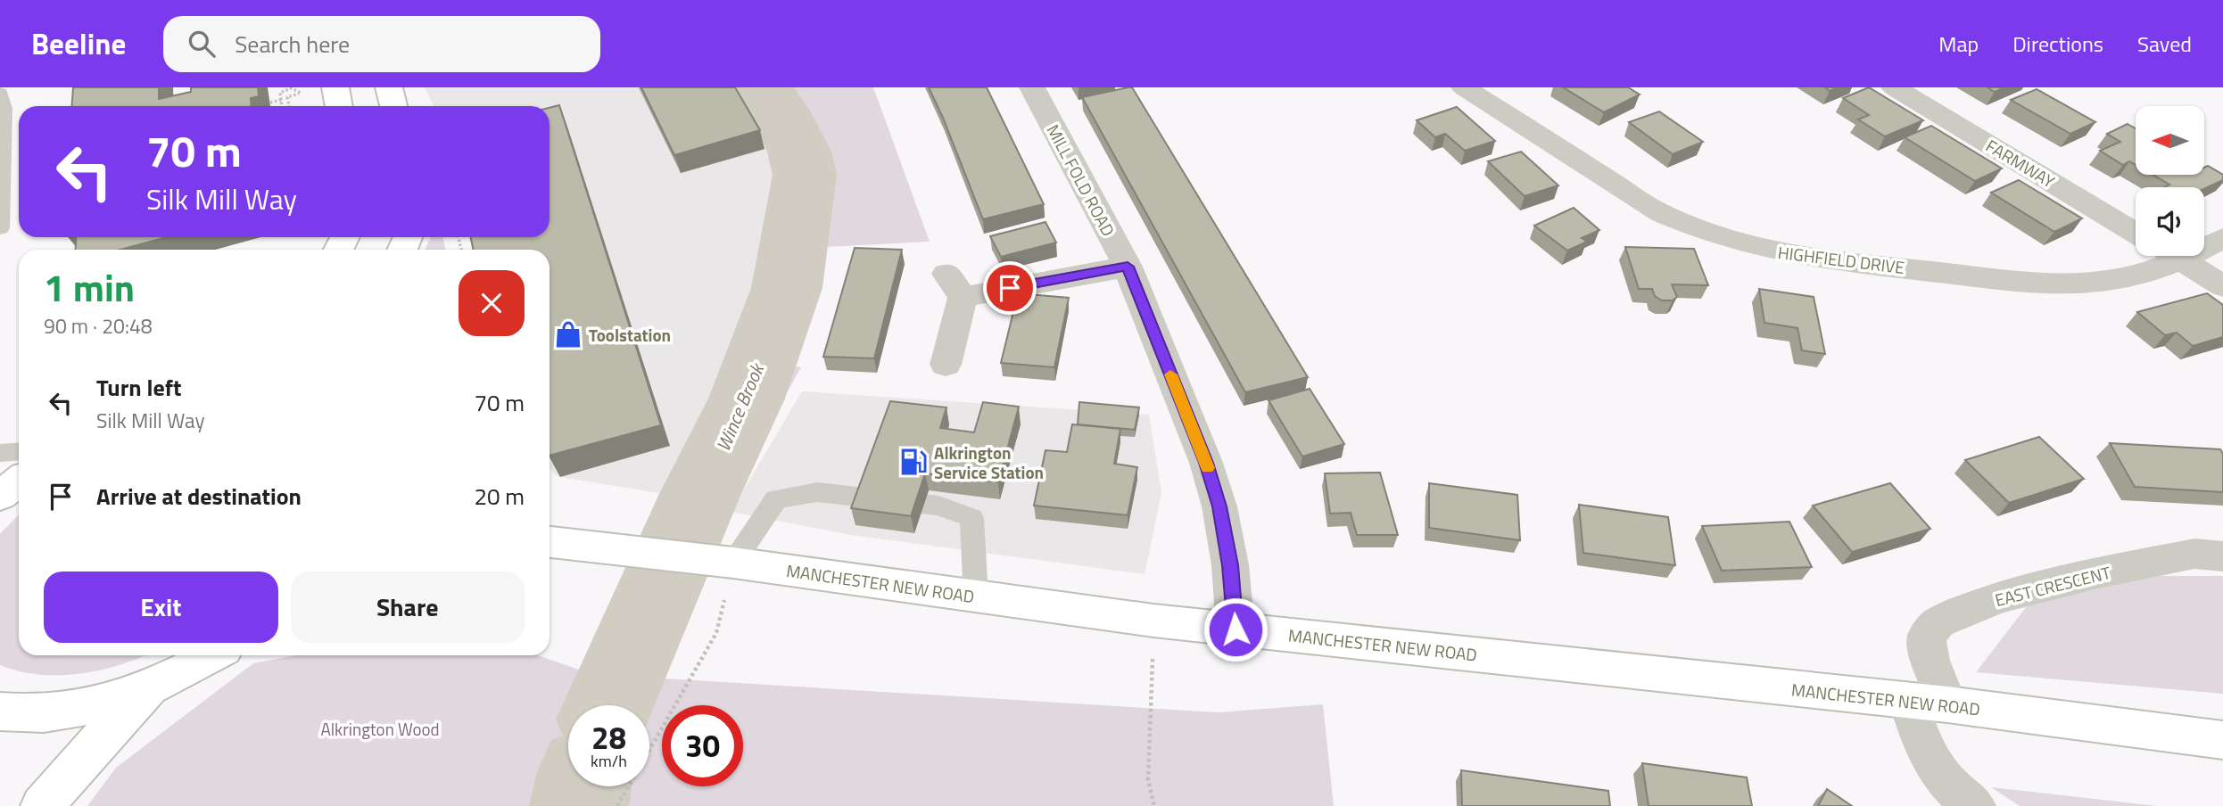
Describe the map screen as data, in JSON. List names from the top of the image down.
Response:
{
  "streets": {
    "main road": ["MANCHESTER NEW ROAD"],
    "street": [
      "FARMWAY",
      "MILL FOLD ROAD",
      "HIGHFIELD DRIVE",
      "EAST CRESCENT"
    ]
  },
  "crossings": [
    ["MILL FOLD ROAD", "MANCHESTER NEW ROAD"],
    ["MANCHESTER NEW ROAD", "EAST CRESCENT"]
  ],
  "water": ["Wince Brook"],
  "parks": ["Alkrington Wood"],
  "places": {
    "shop": ["Toolstation"],
    "fuel station": ["Alkrington Service Station"]
  },
  "north": "left",
  "page": {
    "header": "Beeline",
    "search": "Search here",
    "nav": ["Map", "Directions", "Saved"],
    "turn": ["70 m", "Silk Mill Way"],
    "heading": ["1 min", "90 m · 20:48"],
    "list": [
      {
        "name": "Turn left",
        "note": "Silk Mill Way",
        "value": "70 m"
      },
      {
        "name": "Arrive at destination",
        "value": "20 m"
      }
    ],
    "buttons": ["Exit", "Share"],
    "speed": "28 km/h",
    "limit": "30"
  }
}
